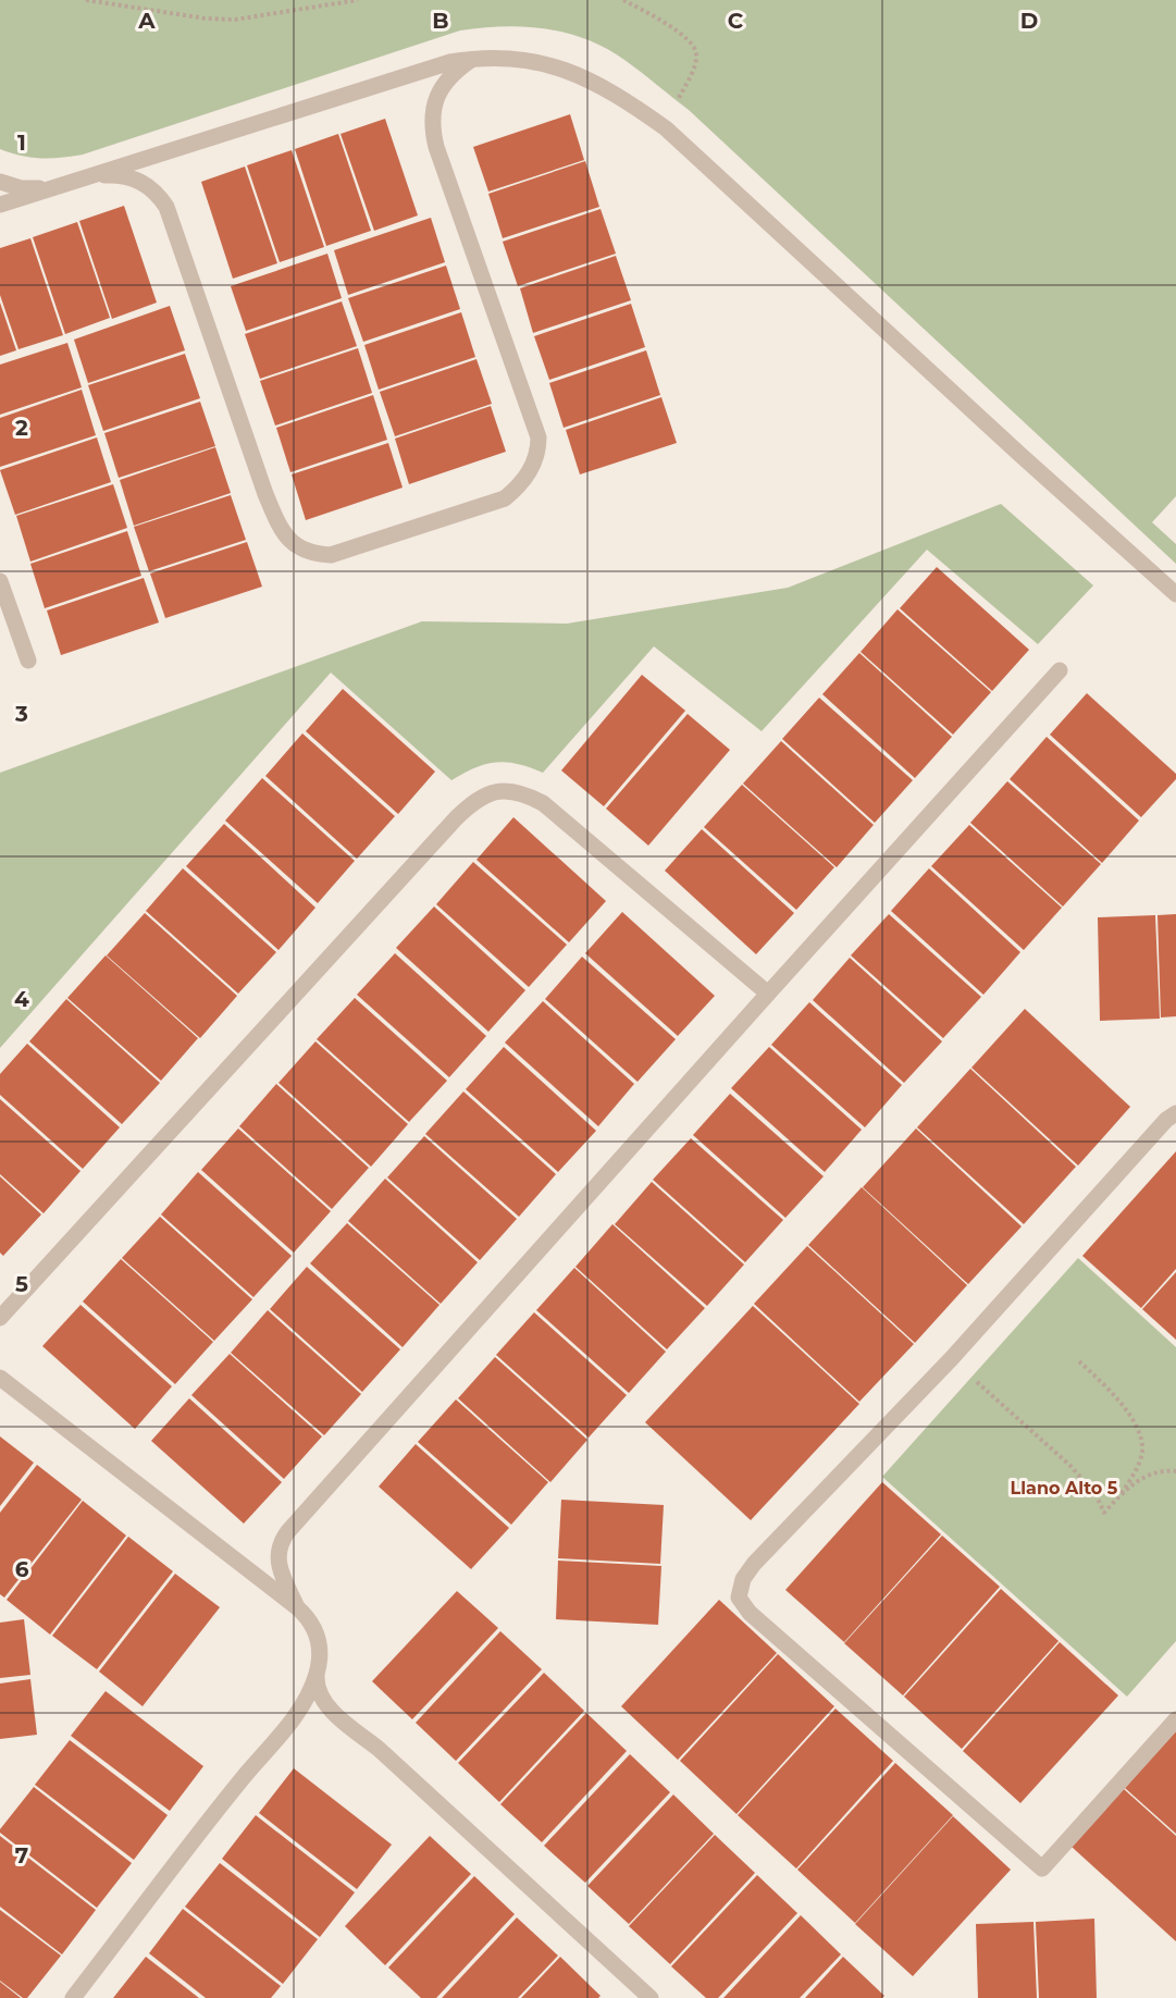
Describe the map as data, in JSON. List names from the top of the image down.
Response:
{
  "districts": ["Llano Alto 5"],
  "grid": {
    "columns": [
      "A",
      "B",
      "C",
      "D"
    ],
    "rows": [
      "1",
      "2",
      "3",
      "4",
      "5",
      "6",
      "7"
    ]
  }
}
